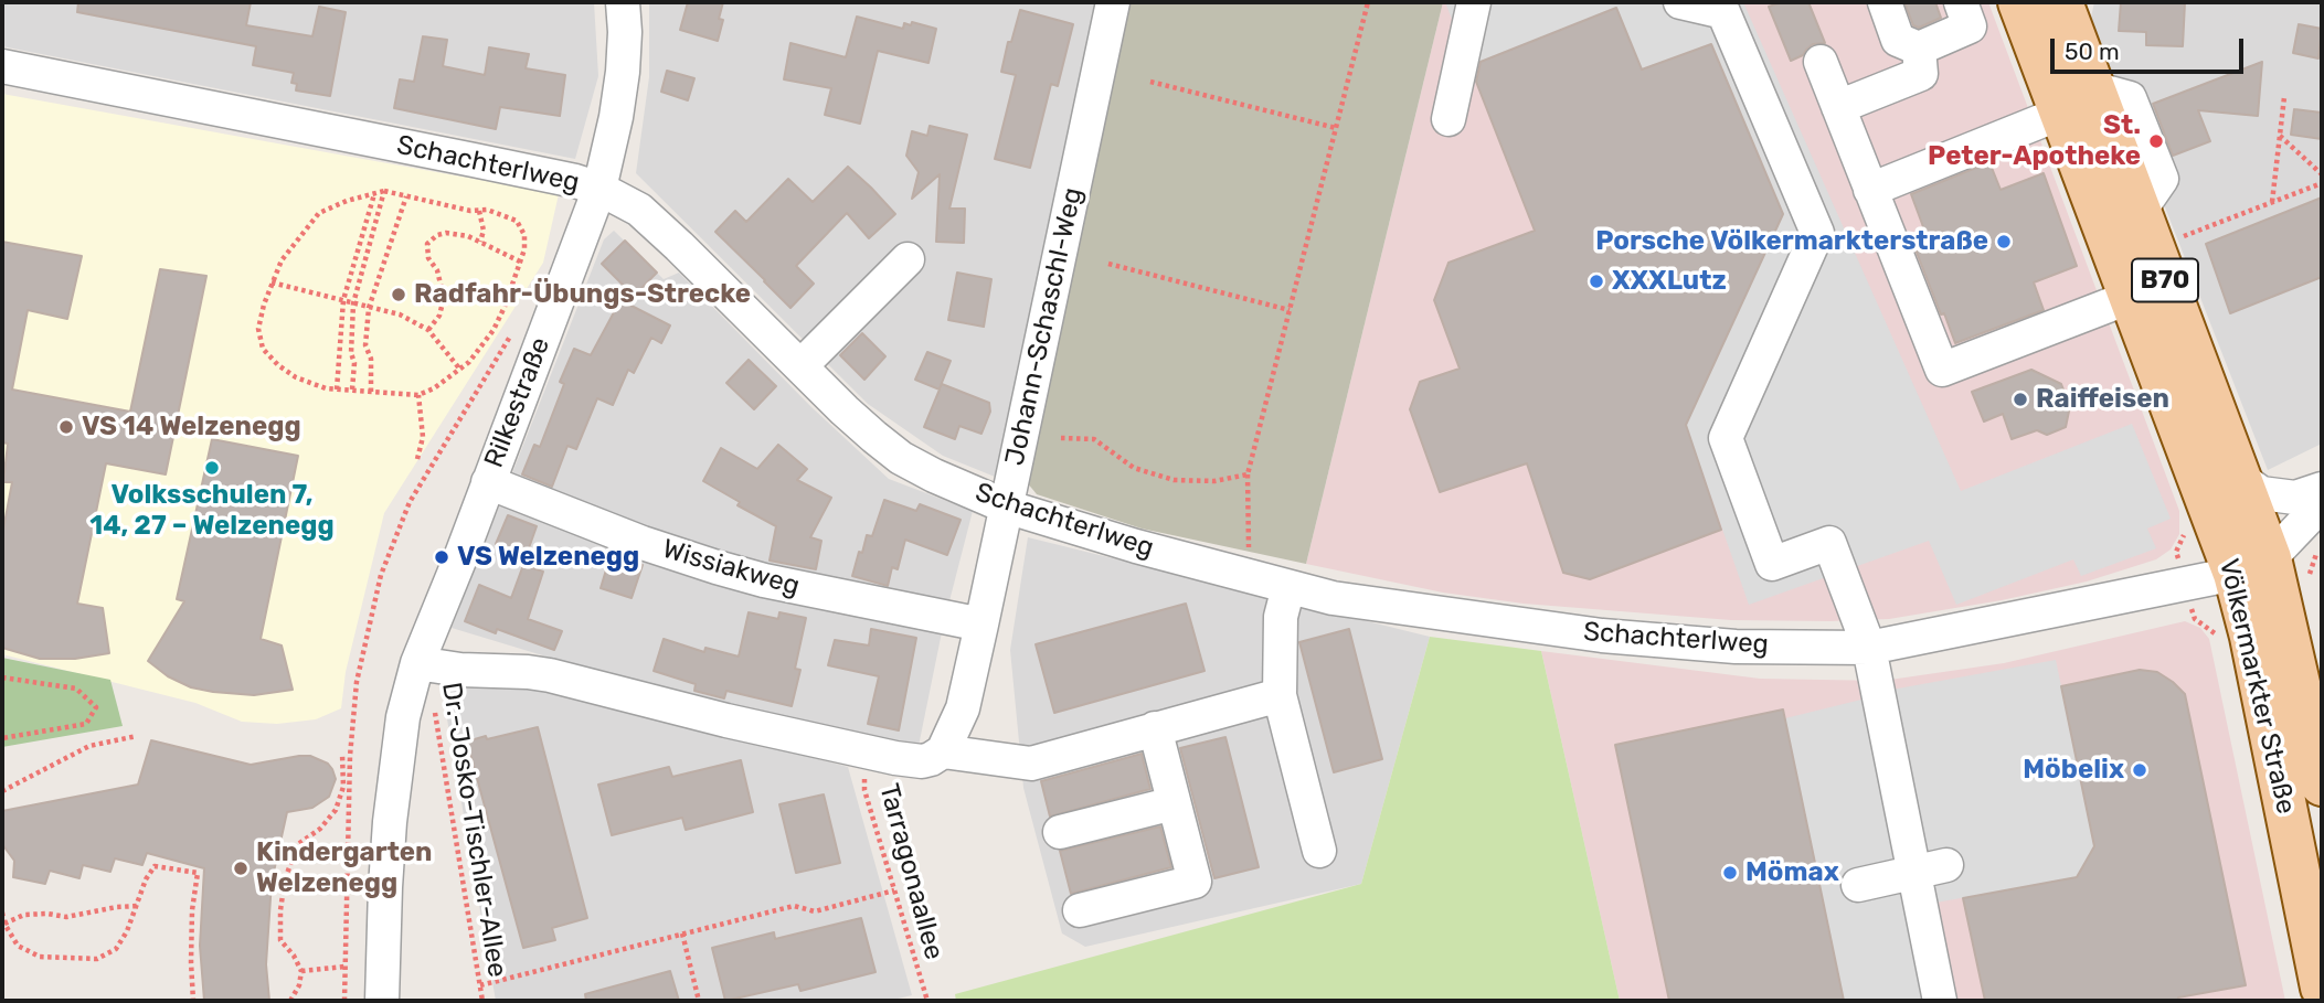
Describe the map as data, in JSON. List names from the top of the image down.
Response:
{
  "streets": {
    "main road": ["B70", "Völkermarkter Straße"],
    "street": [
      "Schachterlweg",
      "Johann-Schaschl-Weg",
      "Rilkestraße",
      "Wissiakweg"
    ],
    "path": ["Dr.-Josko-Tischler-Allee", "Tarragonaallee"]
  },
  "crossings": [
    ["Schachterlweg", "Johann-Schaschl-Weg"],
    ["Schachterlweg", "Rilkestraße"],
    ["Schachterlweg", "Völkermarkter Straße"],
    ["Johann-Schaschl-Weg", "Wissiakweg"],
    ["Rilkestraße", "Wissiakweg"],
    ["Rilkestraße", "Dr.-Josko-Tischler-Allee"]
  ],
  "places": [
    "St. Peter-Apotheke",
    "Porsche Völkermarkterstraße",
    "XXXLutz",
    "Radfahr-Übungs-Strecke",
    "Raiffeisen",
    "VS 14 Welzenegg",
    "Volksschulen 7, 14, 27 – Welzenegg",
    "VS Welzenegg",
    "Möbelix",
    "Kindergarten Welzenegg",
    "Mömax"
  ],
  "scale_bar": "50 m"
}
